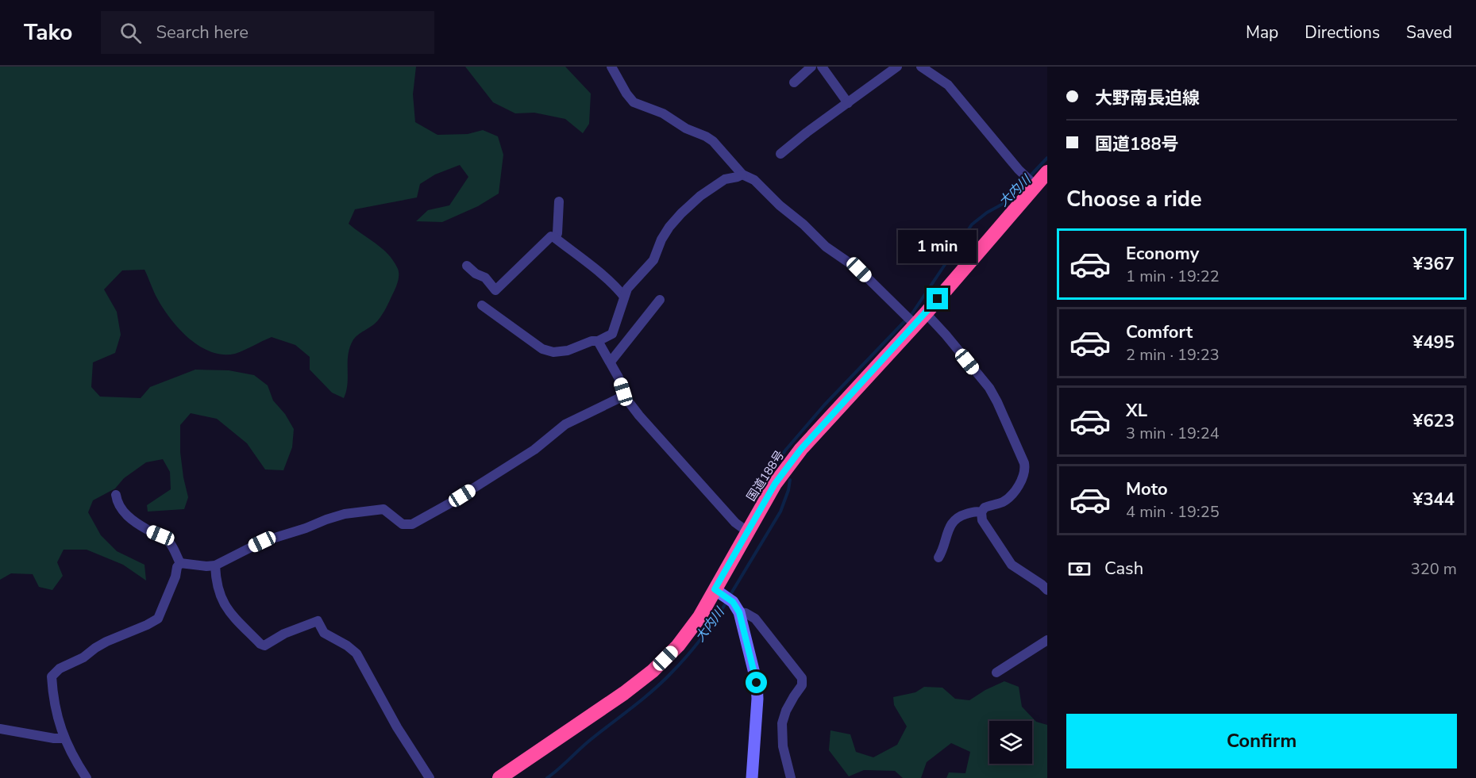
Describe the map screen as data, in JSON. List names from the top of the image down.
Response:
{
  "streets": {
    "highway": ["国道188号"]
  },
  "water": ["大内川"],
  "page": {
    "header": "Tako",
    "search": "Search here",
    "nav": ["Map", "Directions", "Saved"],
    "banner": ["大野南長迫線", "国道188号"],
    "heading": "Choose a ride",
    "list": [
      {
        "name": "Economy",
        "note": "1 min · 19:22",
        "value": "¥367"
      },
      {
        "name": "Comfort",
        "note": "2 min · 19:23",
        "value": "¥495"
      },
      {
        "name": "XL",
        "note": "3 min · 19:24",
        "value": "¥623"
      },
      {
        "name": "Moto",
        "note": "4 min · 19:25",
        "value": "¥344"
      }
    ],
    "bubble": "1 min",
    "pay": ["Cash", "320 m"],
    "buttons": "Confirm"
  }
}
